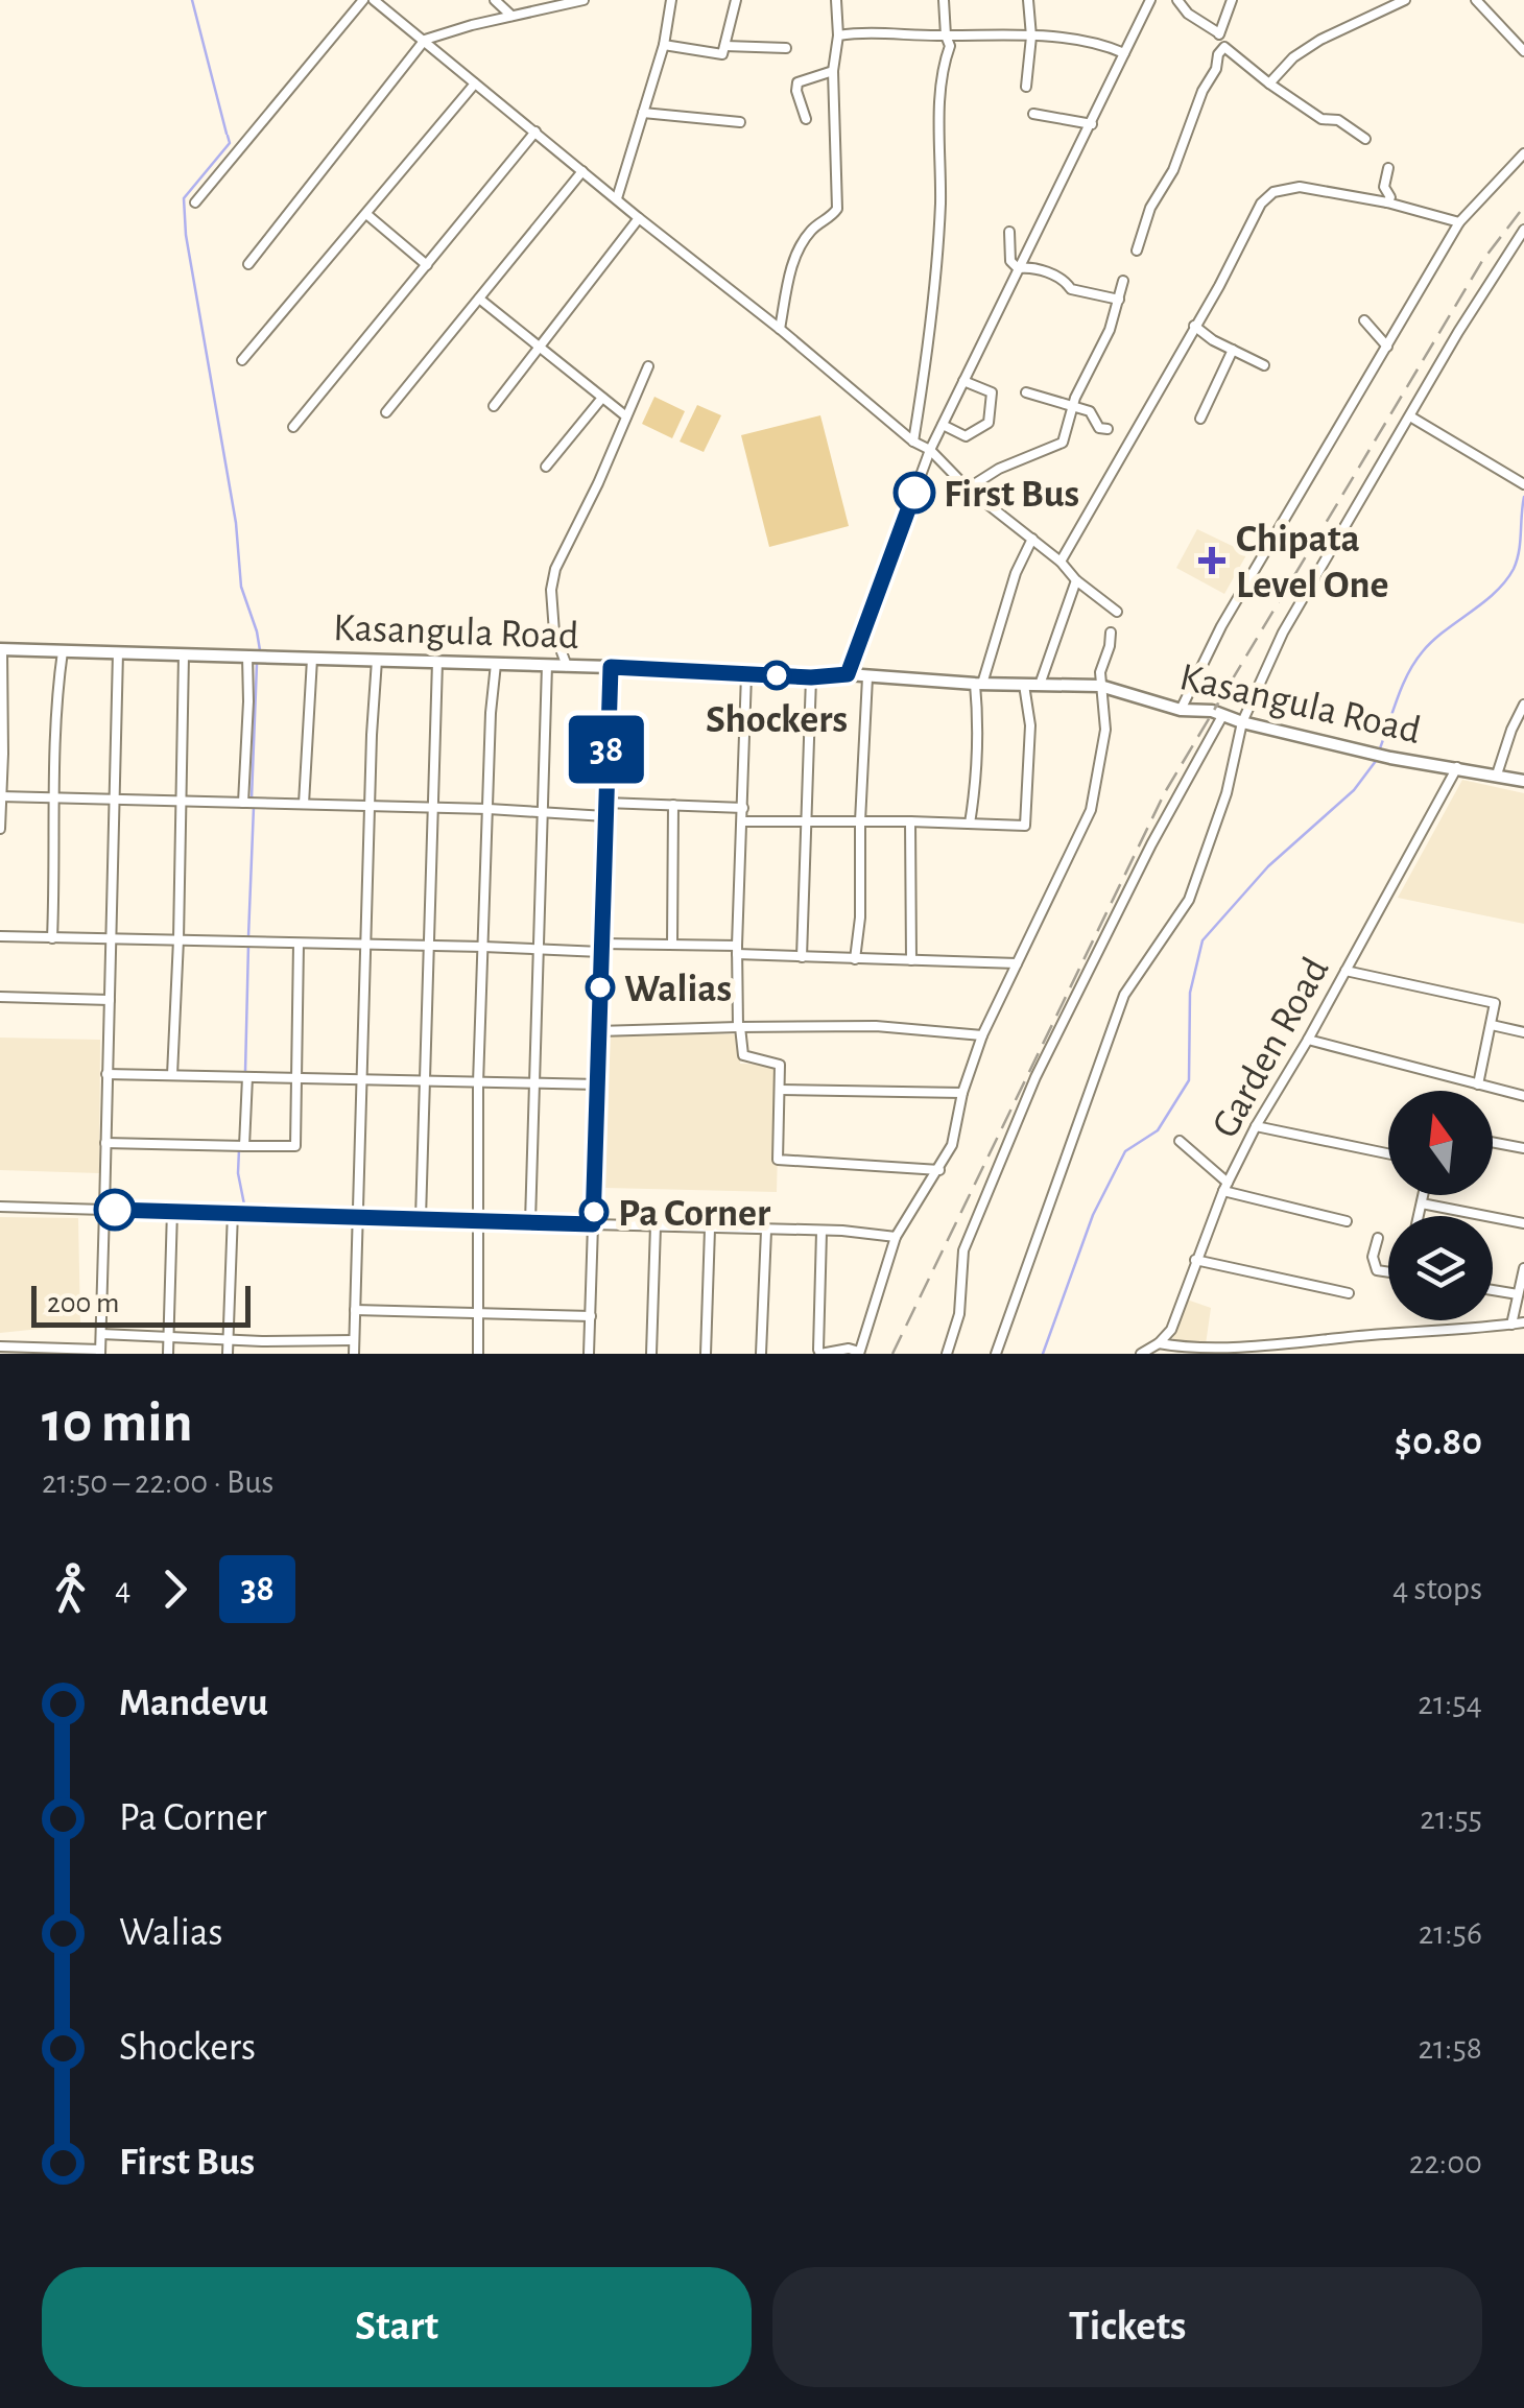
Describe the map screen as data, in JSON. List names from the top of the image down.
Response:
{
  "streets": {
    "main road": ["Kasangula Road"],
    "street": ["Garden Road"]
  },
  "crossings": [
    ["Kasangula Road", "Garden Road"]
  ],
  "places": {
    "other": [
      "First Bus",
      "Shockers",
      "Walias",
      "Pa Corner"
    ],
    "health": ["Chipata Level One"]
  },
  "lines": ["bus line 38"],
  "scale_bar": "200 m",
  "north": "top",
  "page": {
    "on_map": "38",
    "scale": "200 m",
    "heading": ["10 min", "21:50 – 22:00 · Bus", "$0.80"],
    "legs": ["4", "38", "4 stops"],
    "list": [
      {
        "name": "Mandevu",
        "value": "21:54"
      },
      {
        "name": "Pa Corner",
        "value": "21:55"
      },
      {
        "name": "Walias",
        "value": "21:56"
      },
      {
        "name": "Shockers",
        "value": "21:58"
      },
      {
        "name": "First Bus",
        "value": "22:00"
      }
    ],
    "buttons": ["Start", "Tickets"]
  }
}
